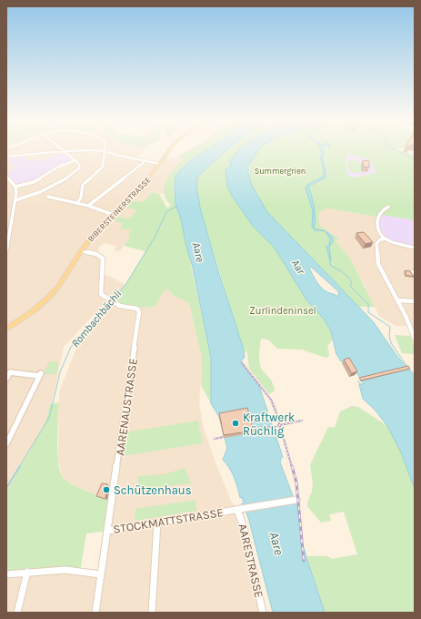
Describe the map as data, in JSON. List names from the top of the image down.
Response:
{
  "streets": {
    "main road": ["BIBERSTEINERSTRASSE"],
    "street": ["AARENAUSTRASSE", "STOCKMATTSTRASSE", "AARESTRASSE"]
  },
  "crossings": [
    ["BIBERSTEINERSTRASSE", "AARENAUSTRASSE"],
    ["AARENAUSTRASSE", "STOCKMATTSTRASSE"],
    ["STOCKMATTSTRASSE", "AARESTRASSE"]
  ],
  "water": ["Aare", "Aar", "Rombachbächli"],
  "parks": ["Summergrien", "Zurlindeninsel"],
  "places": ["Kraftwerk Rüchlig", "Schützenhaus"]
}
